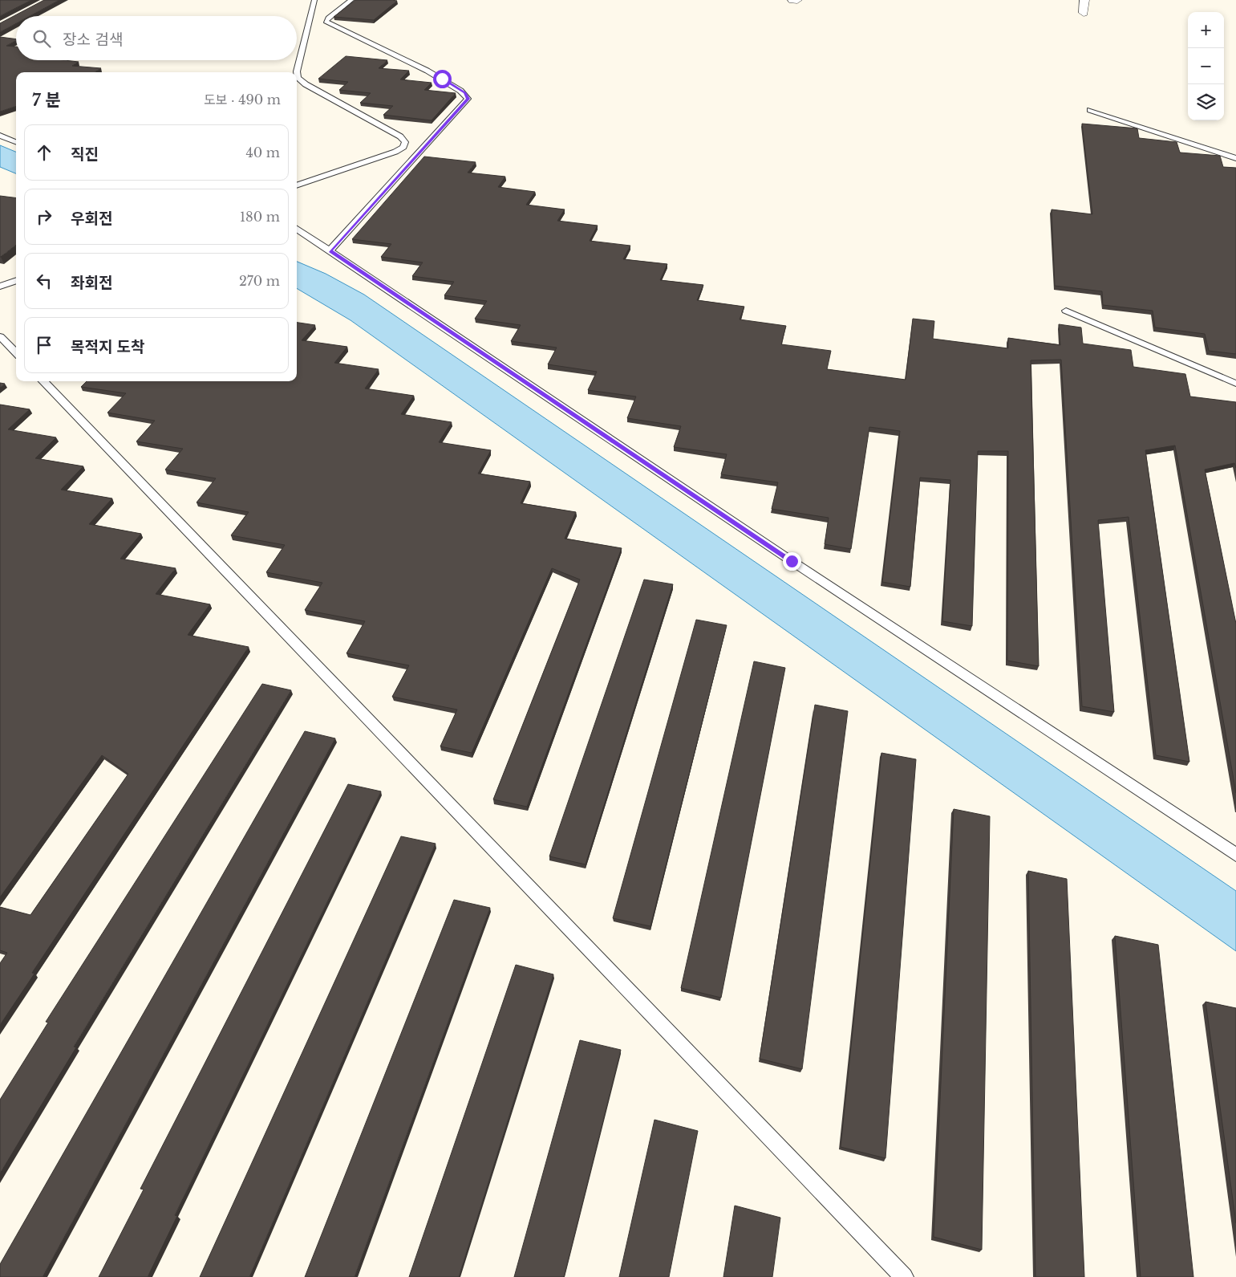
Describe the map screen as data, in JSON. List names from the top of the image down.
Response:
{
  "page": {
    "map_buttons": ["+", "−"],
    "search": "장소 검색",
    "heading": ["7 분", "도보 · 490 m"],
    "list": [
      ["직진", "40 m"],
      ["우회전", "180 m"],
      ["좌회전", "270 m"],
      "목적지 도착"
    ]
  }
}
